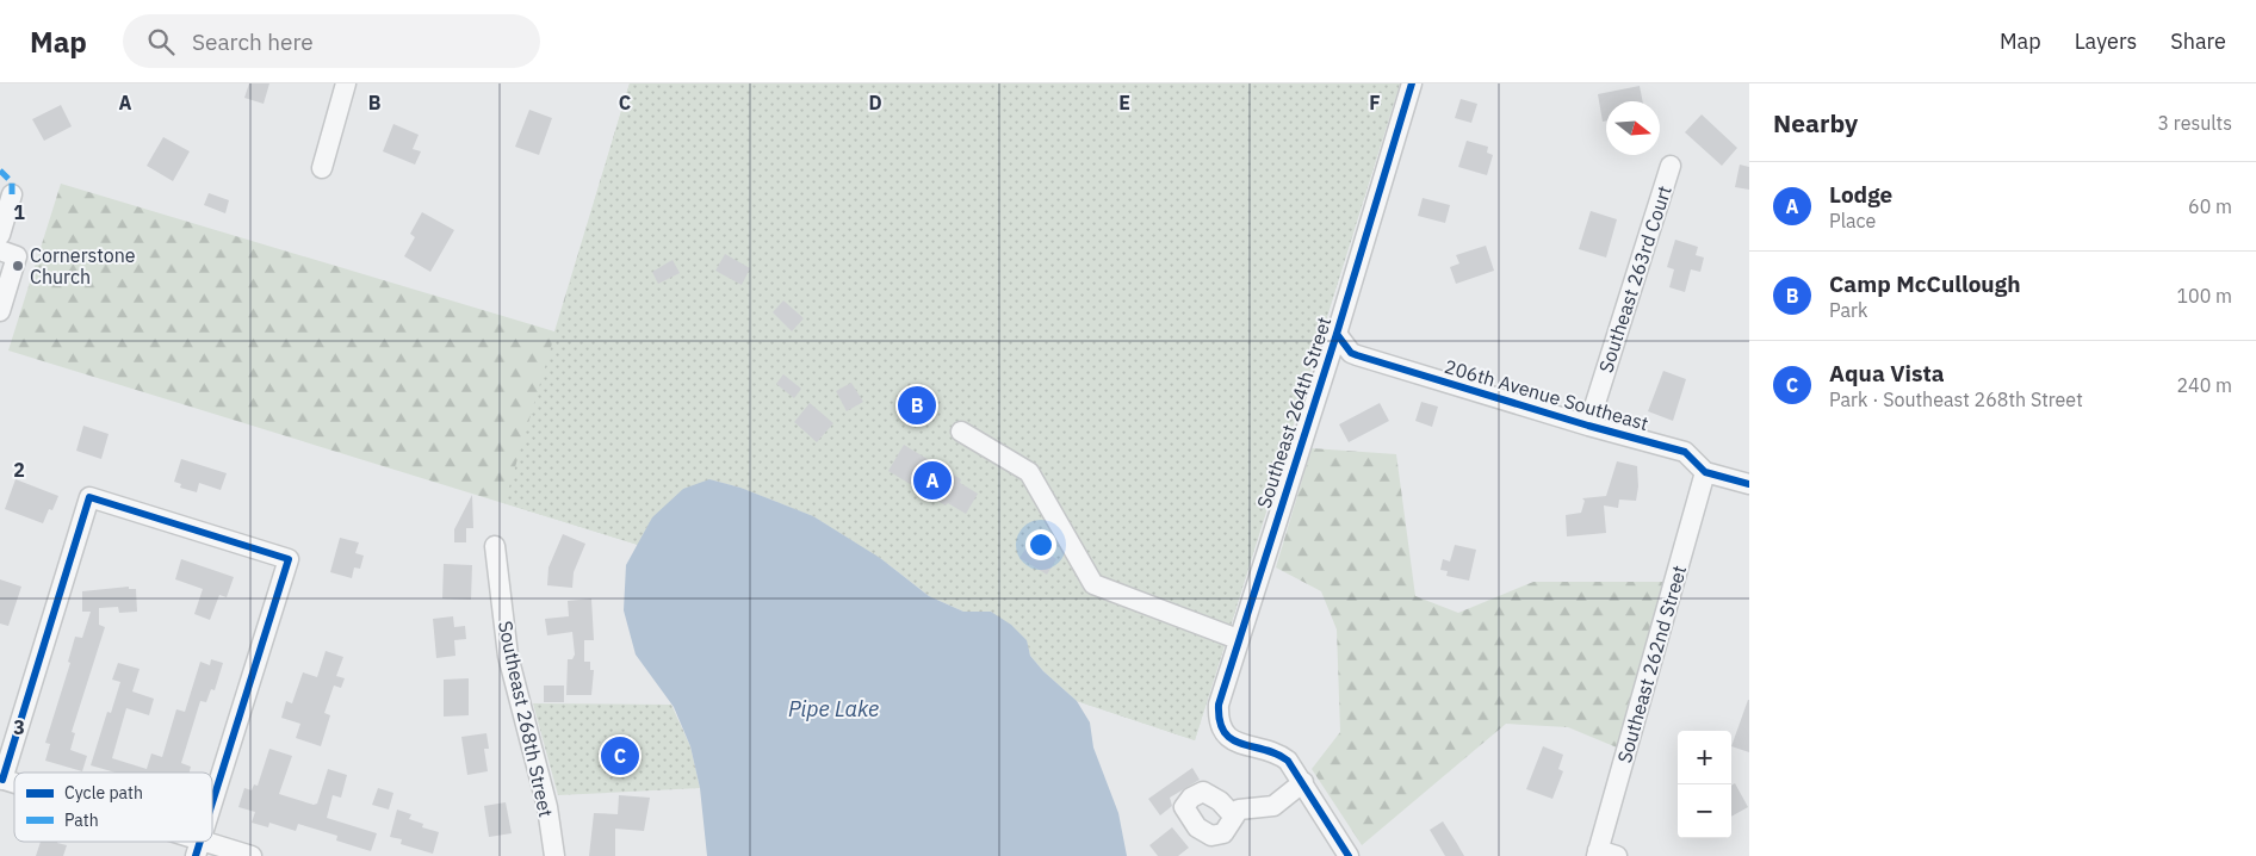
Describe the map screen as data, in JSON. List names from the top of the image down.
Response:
{
  "streets": {
    "street": [
      "Southeast 263rd Court",
      "206th Avenue Southeast",
      "Southeast 264th Street",
      "Southeast 262nd Street",
      "Southeast 268th Street"
    ]
  },
  "crossings": [
    ["Southeast 263rd Court", "206th Avenue Southeast"],
    ["206th Avenue Southeast", "Southeast 264th Street"],
    ["206th Avenue Southeast", "Southeast 262nd Street"]
  ],
  "water": ["Pipe Lake"],
  "places": ["Cornerstone Church"],
  "legend": ["Cycle path", "Path"],
  "north": "right",
  "page": {
    "header": "Map",
    "search": "Search here",
    "nav": ["Map", "Layers", "Share"],
    "heading": ["Nearby", "3 results"],
    "list": [
      {
        "mark": "A",
        "name": "Lodge",
        "note": "Place",
        "value": "60 m"
      },
      {
        "mark": "B",
        "name": "Camp McCullough",
        "note": "Park",
        "value": "100 m"
      },
      {
        "mark": "C",
        "name": "Aqua Vista",
        "note": "Park · Southeast 268th Street",
        "value": "240 m"
      }
    ],
    "pins": ["B", "A", "C"],
    "map_buttons": ["+", "−"]
  },
  "grid": {
    "columns": [
      "A",
      "B",
      "C",
      "D",
      "E",
      "F"
    ],
    "rows": ["1", "2", "3"]
  }
}
